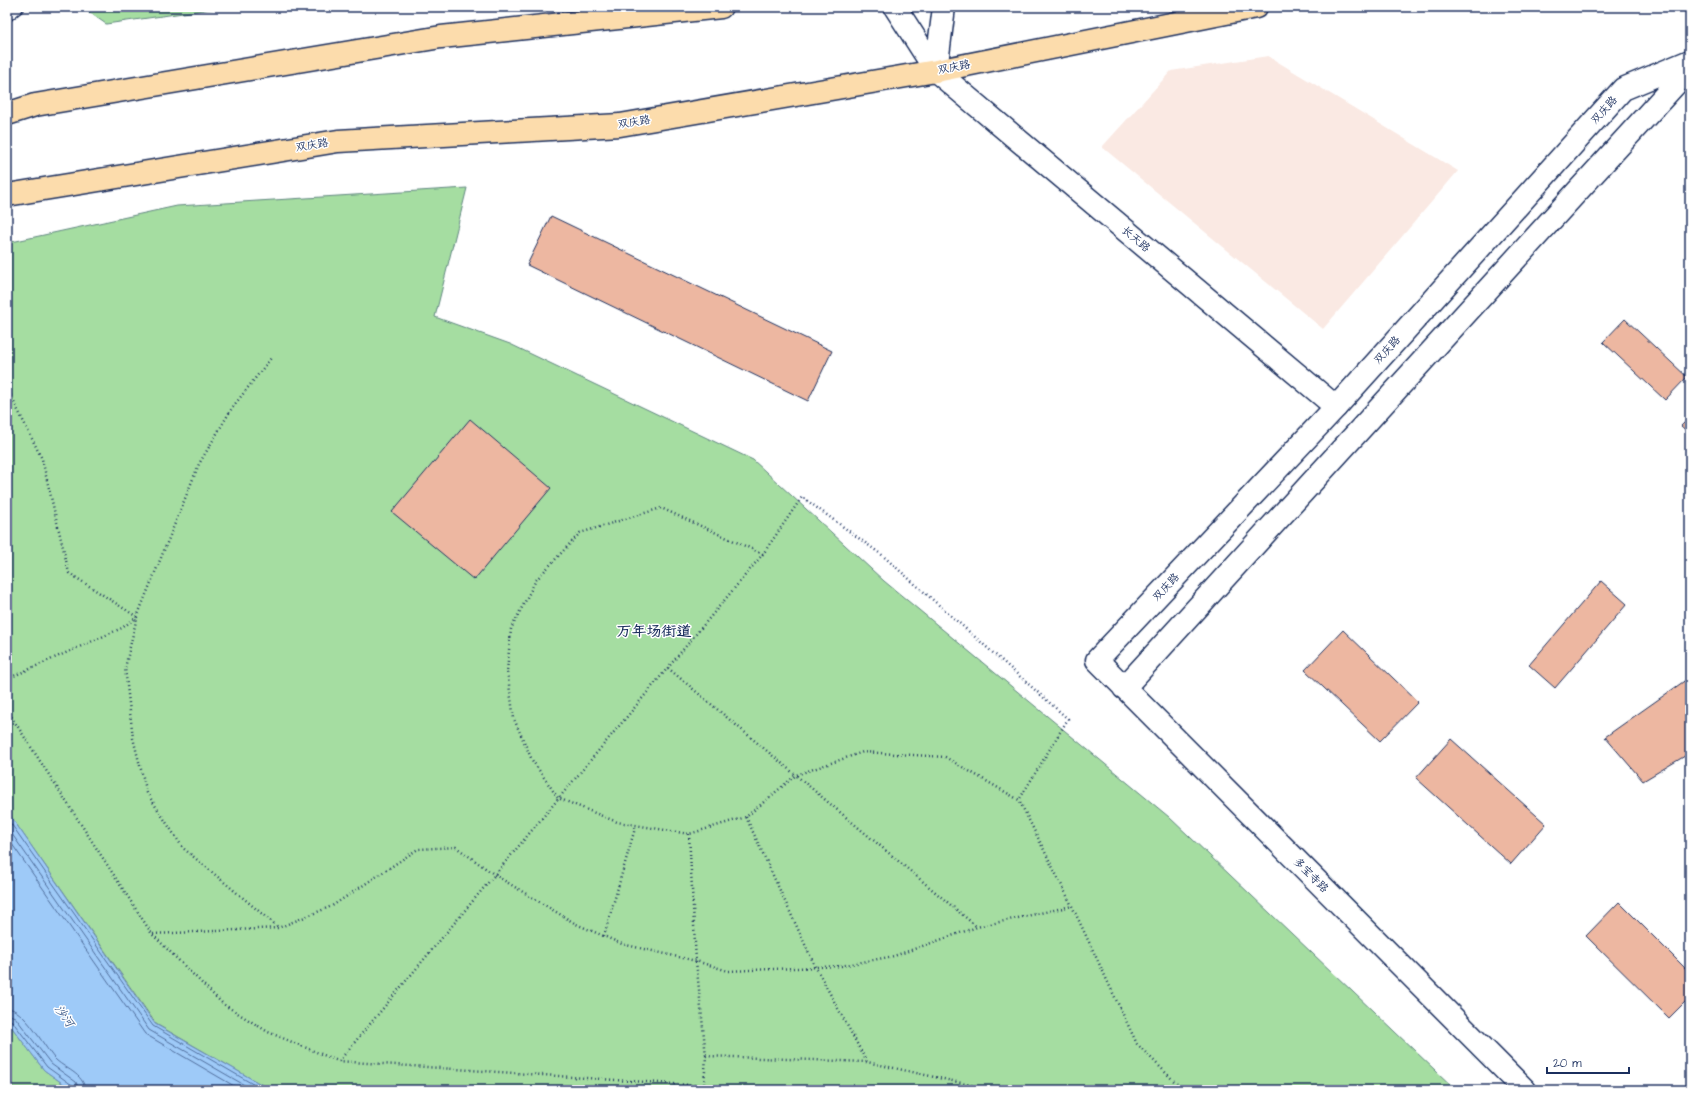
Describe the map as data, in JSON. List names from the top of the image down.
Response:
{
  "streets": {
    "main road": ["双庆路"],
    "street": ["长天路", "多宝寺路"]
  },
  "crossings": [
    ["双庆路", "长天路"],
    ["双庆路", "多宝寺路"]
  ],
  "districts": ["万年场街道"],
  "water": ["沙河"],
  "scale_bar": "20 m"
}
